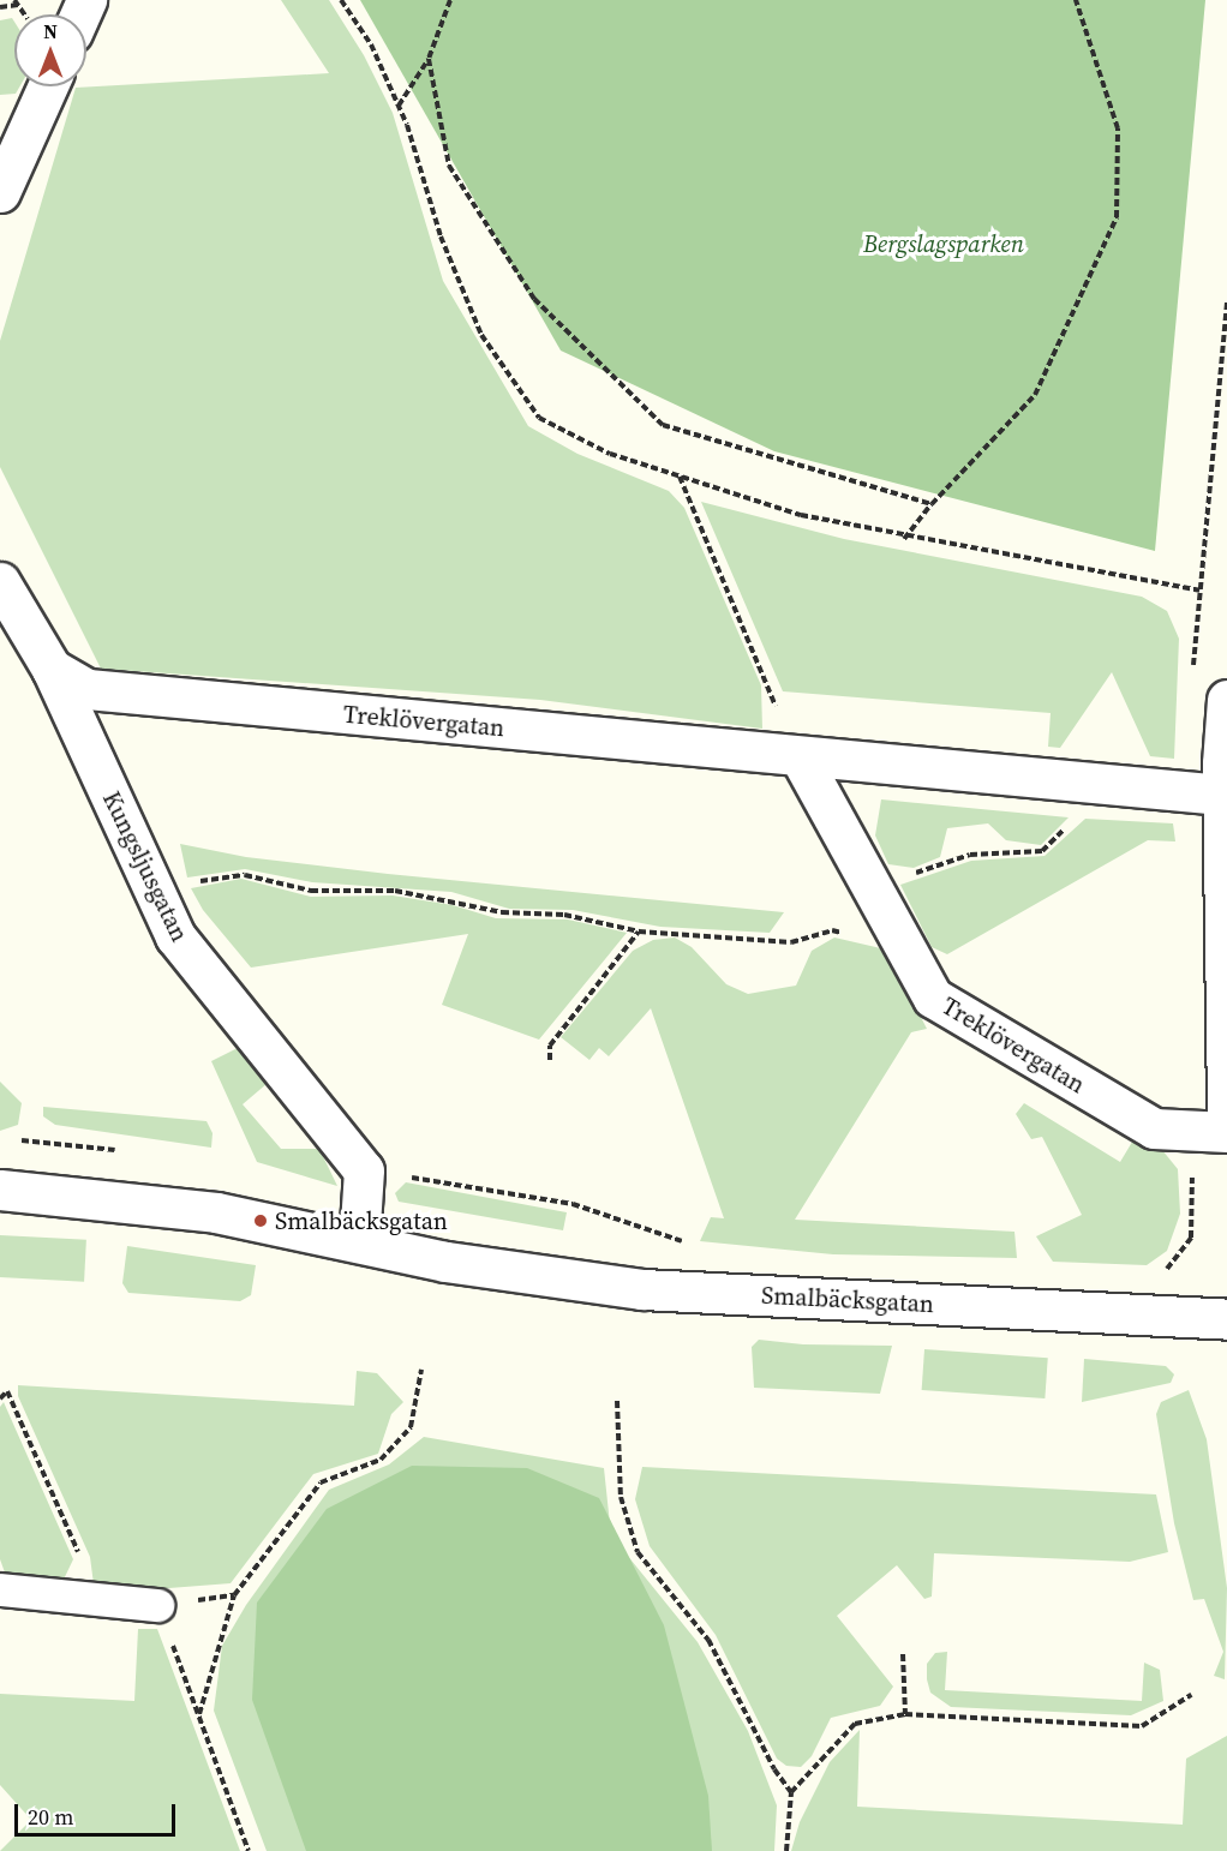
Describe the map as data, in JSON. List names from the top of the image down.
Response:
{
  "streets": {
    "street": ["Treklövergatan", "Kungsljusgatan", "Smalbäcksgatan"]
  },
  "crossings": [
    ["Treklövergatan", "Kungsljusgatan"]
  ],
  "parks": ["Bergslagsparken"],
  "places": ["Smalbäcksgatan"],
  "scale_bar": "20 m",
  "north": "top"
}
